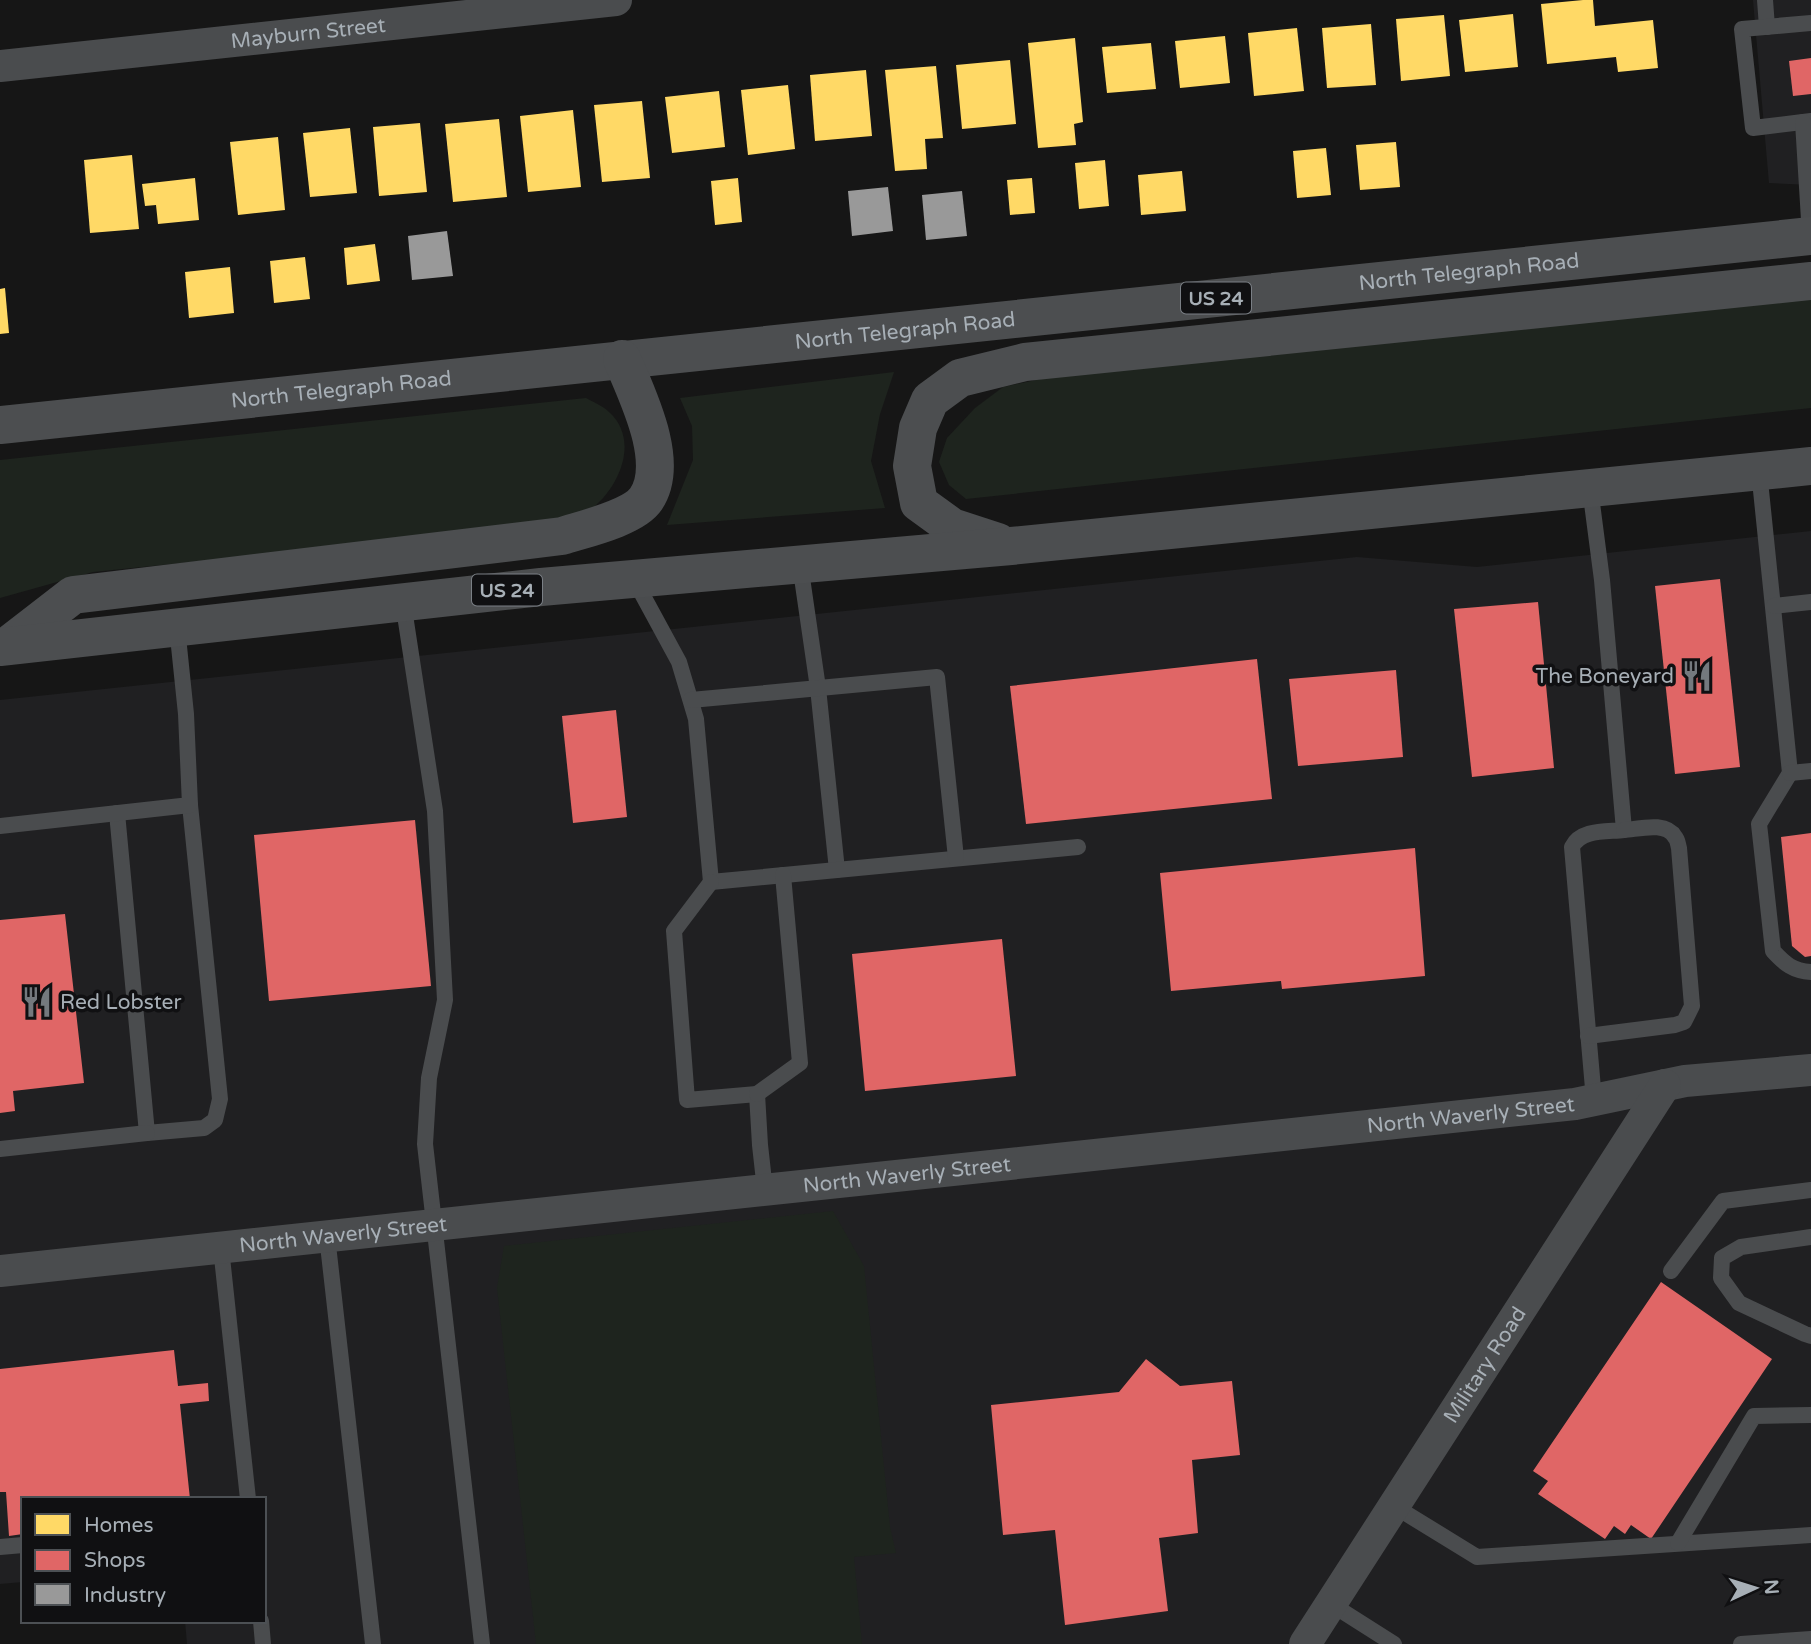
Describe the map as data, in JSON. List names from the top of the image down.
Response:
{
  "streets": {
    "main road": ["North Telegraph Road", "US 24"],
    "street": ["Mayburn Street", "North Waverly Street", "Military Road"]
  },
  "crossings": [
    ["North Waverly Street", "Military Road"]
  ],
  "places": {
    "restaurant": ["The Boneyard", "Red Lobster"]
  },
  "legend": ["Homes", "Shops", "Industry"],
  "north": "right"
}
